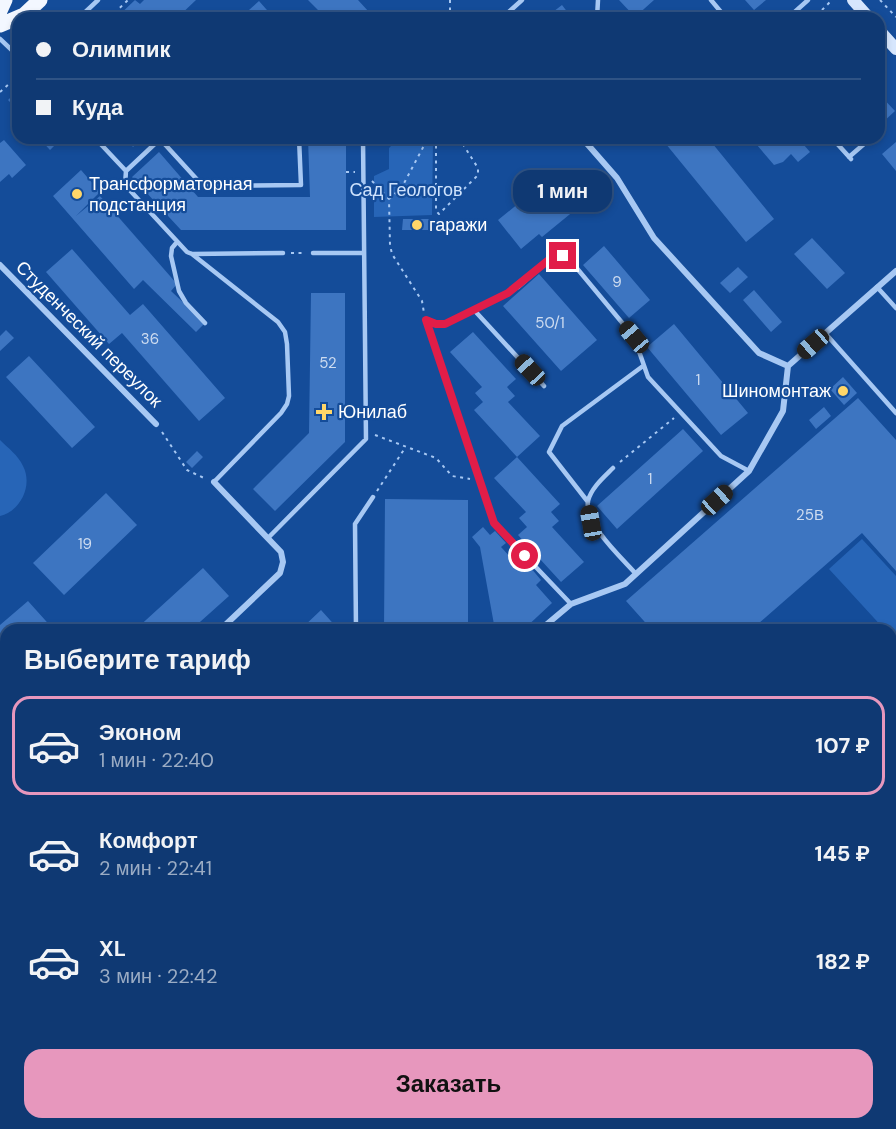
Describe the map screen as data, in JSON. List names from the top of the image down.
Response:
{
  "streets": {
    "street": ["Студенческий переулок"]
  },
  "parks": ["Сад Геологов"],
  "places": {
    "other": ["Трансформаторная подстанция", "гаражи", "Шиномонтаж"],
    "health": ["Юнилаб"]
  },
  "house_numbers": [
    "9",
    "50/1",
    "36",
    "52",
    "1",
    "1",
    "25В",
    "19"
  ],
  "page": {
    "banner": ["Олимпик", "Куда"],
    "bubble": "1 мин",
    "heading": "Выберите тариф",
    "list": [
      {
        "name": "Эконом",
        "note": "1 мин · 22:40",
        "value": "107 ₽"
      },
      {
        "name": "Комфорт",
        "note": "2 мин · 22:41",
        "value": "145 ₽"
      },
      {
        "name": "XL",
        "note": "3 мин · 22:42",
        "value": "182 ₽"
      }
    ],
    "buttons": "Заказать"
  }
}
